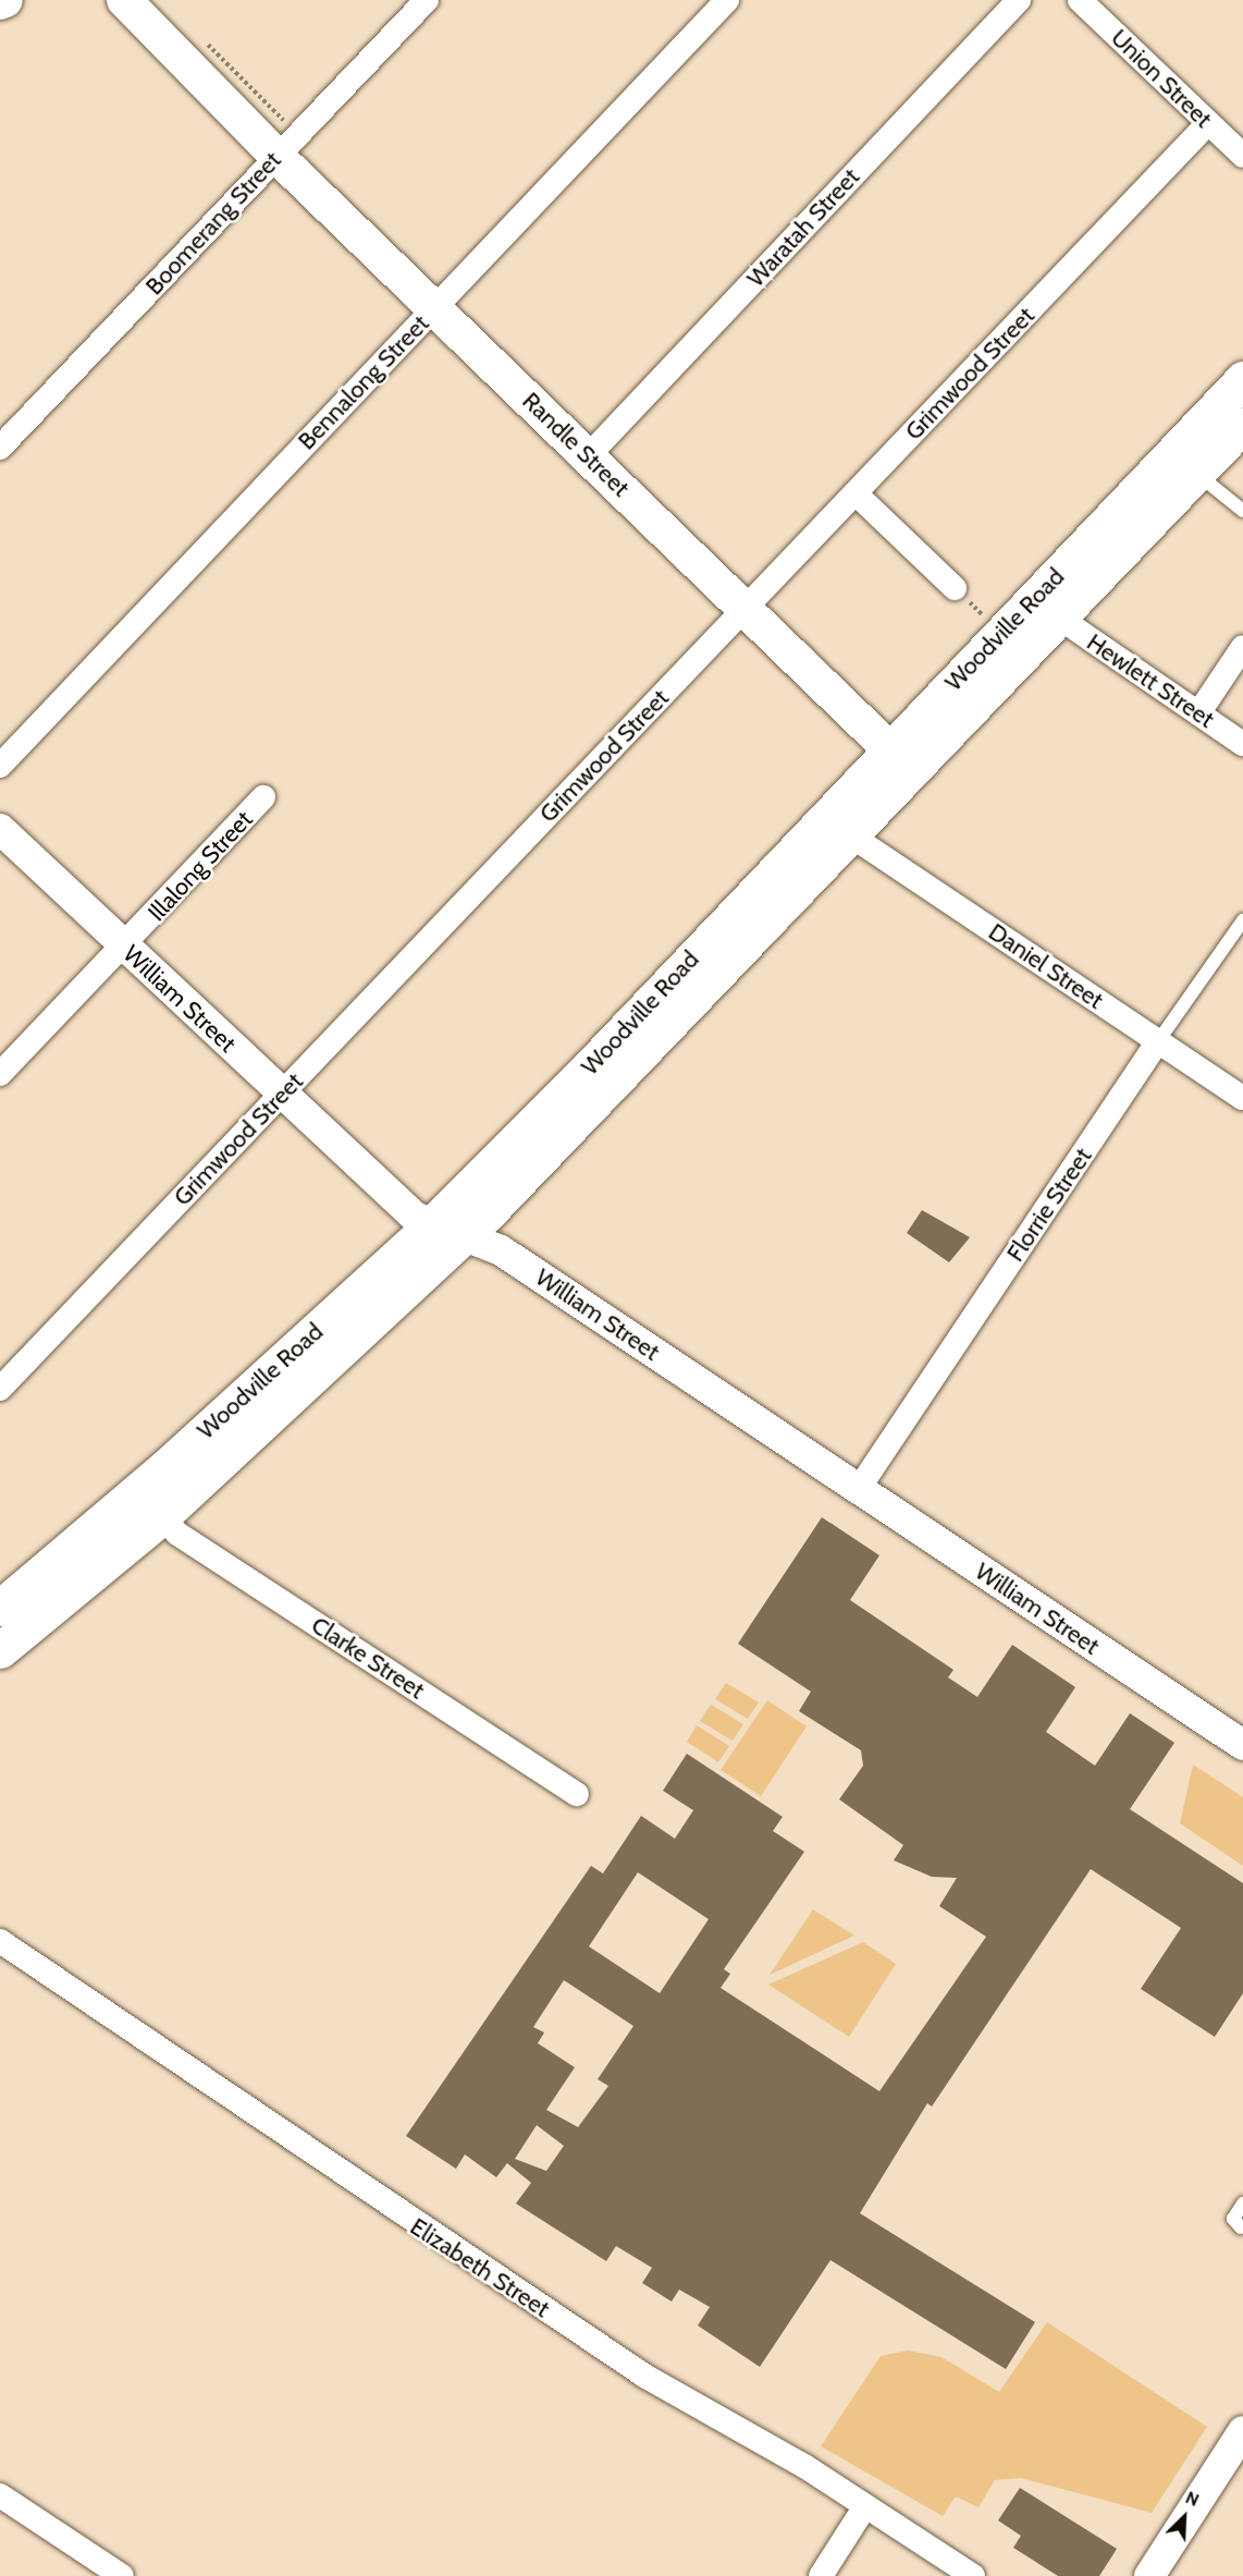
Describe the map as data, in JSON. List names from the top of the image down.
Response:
{
  "streets": {
    "main road": ["Randle Street", "Woodville Road"],
    "street": [
      "Union Street",
      "Boomerang Street",
      "Waratah Street",
      "Grimwood Street",
      "Bennalong Street",
      "Hewlett Street",
      "Illalong Street",
      "Daniel Street",
      "William Street",
      "Florrie Street",
      "Clarke Street",
      "Elizabeth Street"
    ]
  },
  "crossings": [
    ["Union Street", "Grimwood Street"],
    ["Boomerang Street", "Randle Street"],
    ["Waratah Street", "Randle Street"],
    ["Grimwood Street", "Randle Street"],
    ["Grimwood Street", "William Street"],
    ["Bennalong Street", "Randle Street"],
    ["Randle Street", "Woodville Road"],
    ["Woodville Road", "Hewlett Street"],
    ["Woodville Road", "Daniel Street"],
    ["Woodville Road", "William Street"],
    ["Woodville Road", "Clarke Street"],
    ["Illalong Street", "William Street"],
    ["Daniel Street", "Florrie Street"],
    ["William Street", "Florrie Street"]
  ],
  "north": "top right"
}
